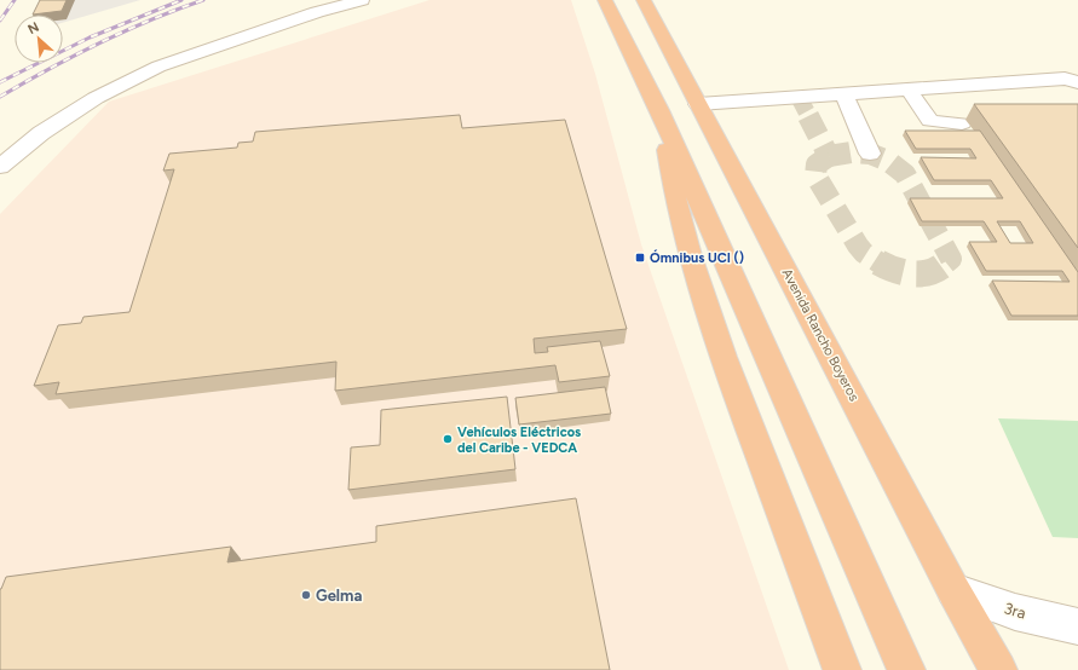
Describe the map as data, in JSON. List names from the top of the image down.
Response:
{
  "streets": {
    "highway": ["Avenida Rancho Boyeros"],
    "street": ["3ra"]
  },
  "crossings": [
    ["Avenida Rancho Boyeros", "3ra"]
  ],
  "places": {
    "transit": ["Ómnibus UCI ()"],
    "other": ["Vehículos Eléctricos del Caribe - VEDCA", "Gelma"]
  },
  "north": "top left"
}
